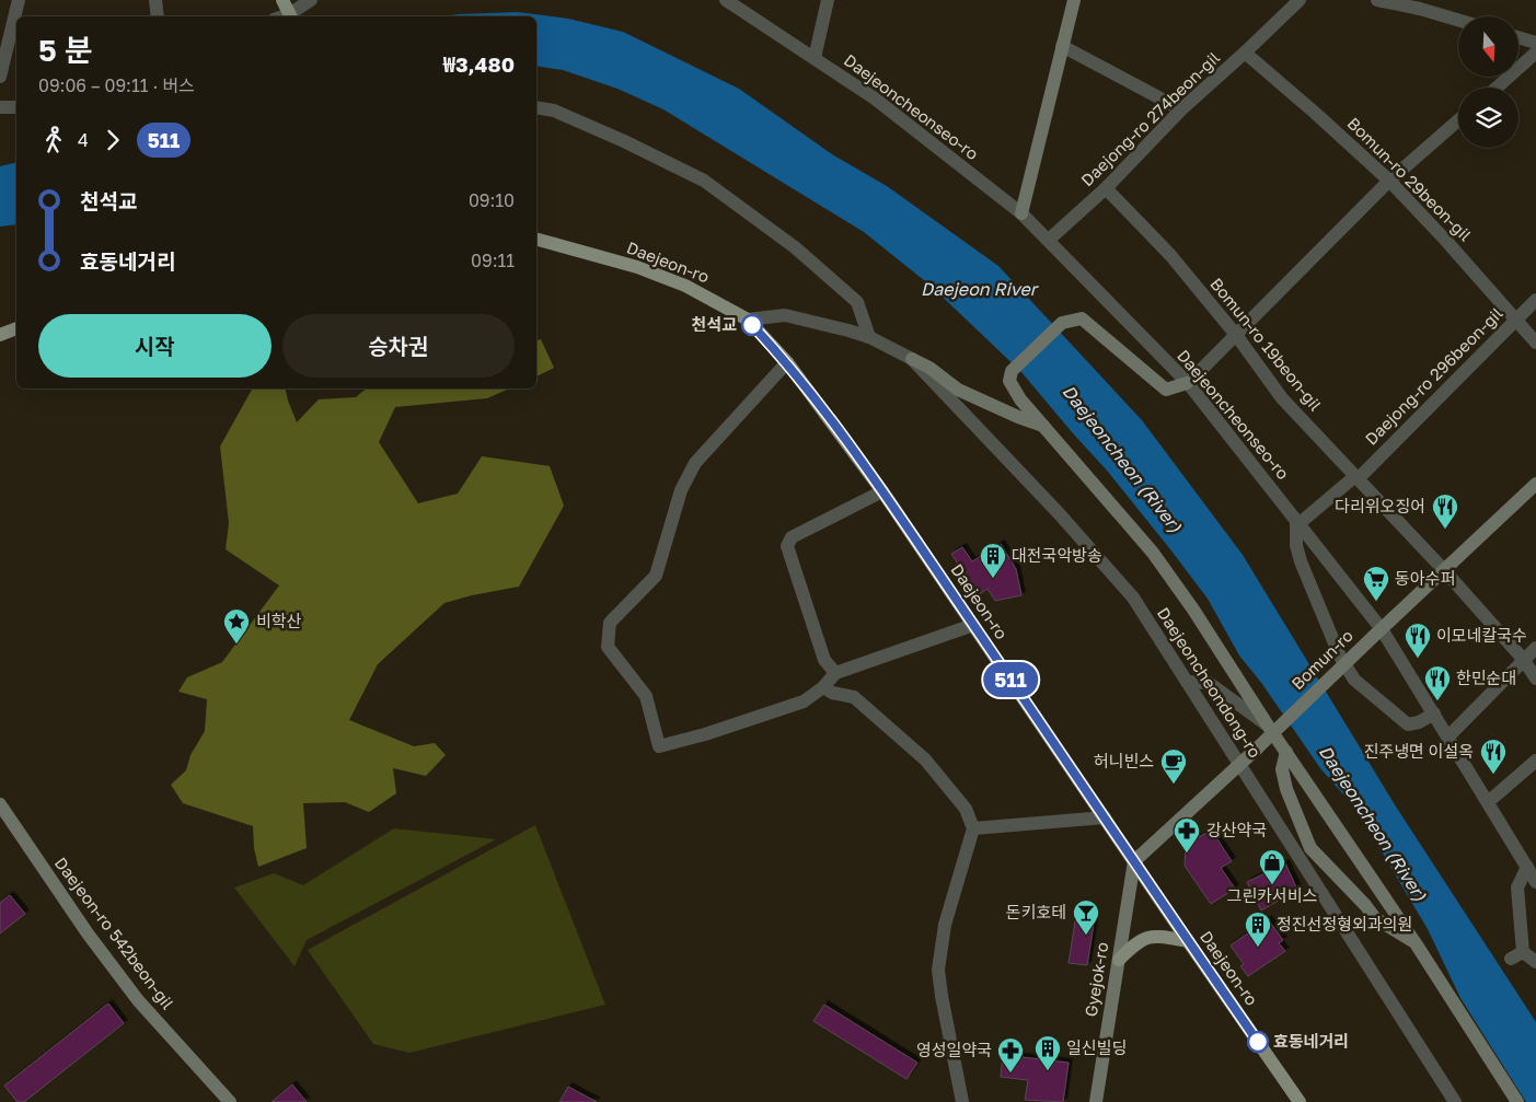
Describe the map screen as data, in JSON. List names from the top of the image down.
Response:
{
  "streets": {
    "main road": [
      "Daejeon-ro",
      "Bomun-ro",
      "Daejeon-ro 542beon-gil",
      "Gyejok-ro"
    ],
    "street": [
      "Daejeoncheonseo-ro",
      "Daejong-ro 274beon-gil",
      "Bomun-ro 29beon-gil",
      "Bomun-ro 19beon-gil",
      "Daejong-ro 296beon-gil",
      "Daejeoncheondong-ro"
    ]
  },
  "crossings": [
    ["Daejeoncheonseo-ro", "Daejong-ro 274beon-gil"],
    ["Daejeoncheonseo-ro", "Daejong-ro 296beon-gil"],
    ["Daejeoncheonseo-ro", "Bomun-ro"],
    ["Daejong-ro 274beon-gil", "Bomun-ro 29beon-gil"],
    ["Daejong-ro 274beon-gil", "Bomun-ro 19beon-gil"],
    ["Bomun-ro 29beon-gil", "Daejong-ro 296beon-gil"],
    ["Daejeon-ro", "Bomun-ro"],
    ["Daejeon-ro", "Daejeoncheondong-ro"],
    ["Daejeon-ro", "Gyejok-ro"],
    ["Bomun-ro 19beon-gil", "Daejong-ro 296beon-gil"],
    ["Bomun-ro 19beon-gil", "Bomun-ro"],
    ["Bomun-ro", "Daejeoncheondong-ro"],
    ["Bomun-ro", "Gyejok-ro"]
  ],
  "water": ["Daejeon River", "Daejeoncheon (River)"],
  "places": {
    "other": ["천석교", "효동네거리"],
    "restaurant": [
      "다리위오징어",
      "이모네칼국수",
      "한민순대",
      "진주냉면 이설옥"
    ],
    "building": ["대전국악방송", "정진선정형외과의원", "일신빌딩"],
    "supermarket": ["동아수퍼"],
    "place": ["비학산"],
    "cafe": ["허니빈스"],
    "pharmacy": ["강산약국", "영성일약국"],
    "shop": ["그린카서비스"],
    "bar": ["돈키호테"]
  },
  "lines": ["bus line 511"],
  "north": "bottom",
  "page": {
    "on_map": "511",
    "heading": ["5 분", "09:06 – 09:11 · 버스", "₩3,480"],
    "legs": ["4", "511"],
    "list": [
      {
        "name": "천석교",
        "value": "09:10"
      },
      {
        "name": "효동네거리",
        "value": "09:11"
      }
    ],
    "buttons": ["시작", "승차권"]
  }
}
